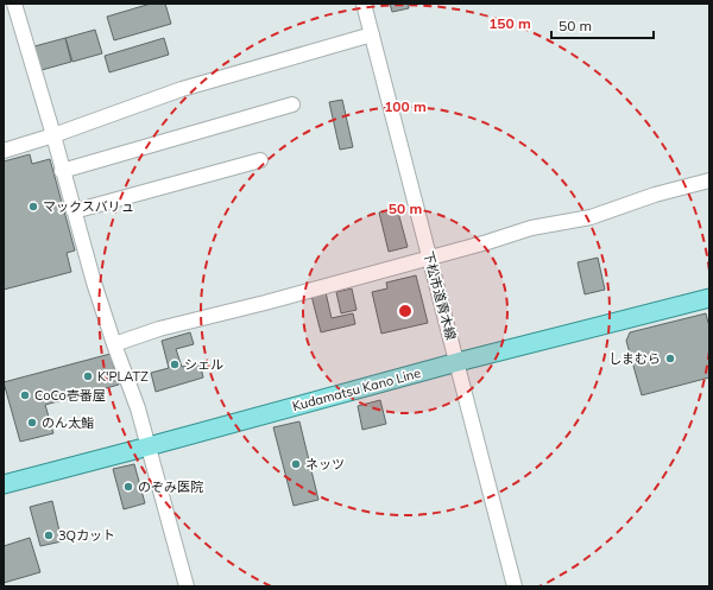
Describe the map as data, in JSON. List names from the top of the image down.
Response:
{
  "streets": {
    "main road": ["Kudamatsu Kano Line"],
    "street": ["下松市道青木線"]
  },
  "crossings": [
    ["下松市道青木線", "Kudamatsu Kano Line"]
  ],
  "places": [
    "マックスバリュ",
    "しまむら",
    "シェル",
    "K'PLATZ",
    "CoCo壱番屋",
    "のん太鮨",
    "ネッツ",
    "のぞみ医院",
    "3Qカット"
  ],
  "scale_bar": "50 m",
  "rings": ["150 m", "100 m", "50 m"]
}
